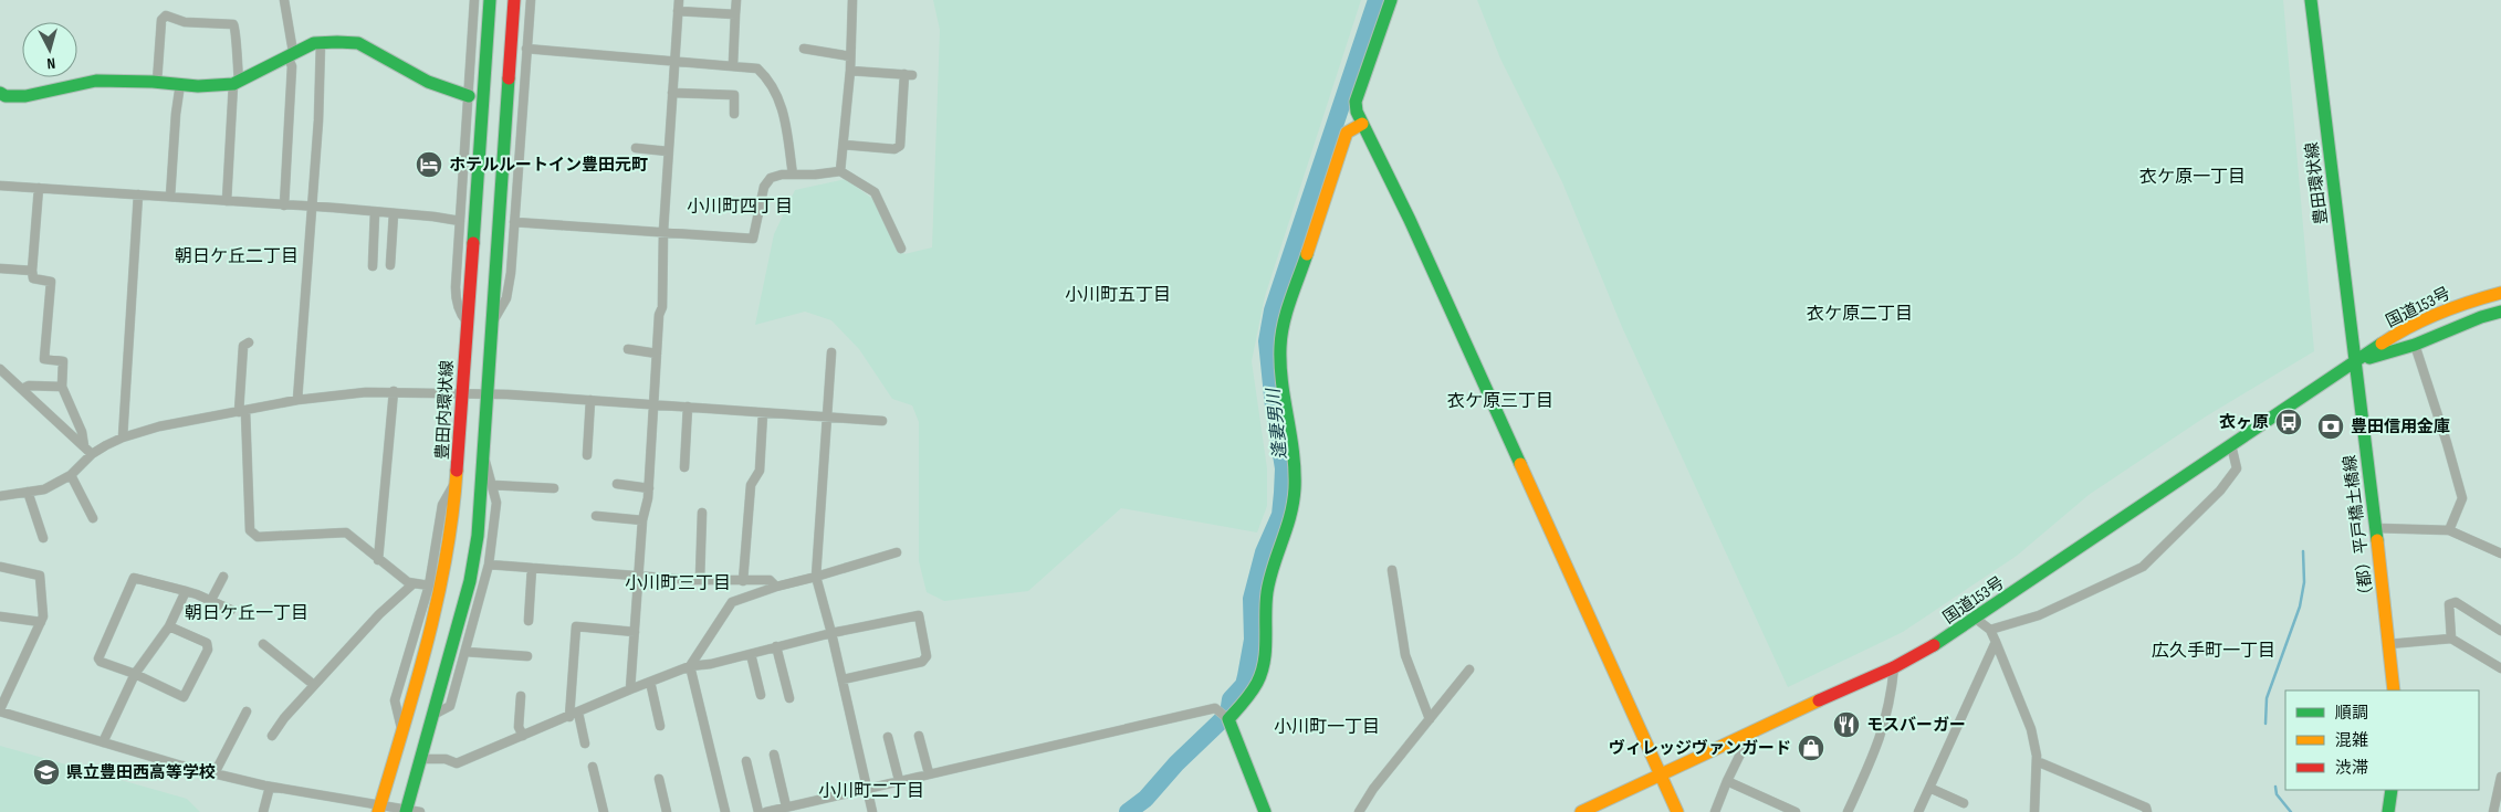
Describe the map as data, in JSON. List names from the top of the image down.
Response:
{
  "streets": {
    "main road": [
      "豊田環状線",
      "国道153号",
      "豊田内環状線",
      "（都）平戸橋土橋線"
    ]
  },
  "crossings": [
    ["豊田環状線", "国道153号"],
    ["豊田環状線", "（都）平戸橋土橋線"],
    ["国道153号", "（都）平戸橋土橋線"]
  ],
  "districts": [
    "衣ケ原一丁目",
    "小川町四丁目",
    "朝日ケ丘二丁目",
    "小川町五丁目",
    "衣ケ原二丁目",
    "衣ケ原三丁目",
    "小川町三丁目",
    "朝日ケ丘一丁目",
    "広久手町一丁目",
    "小川町一丁目",
    "小川町二丁目"
  ],
  "water": ["逢妻男川"],
  "places": {
    "hotel": ["ホテルルートイン豊田元町"],
    "bus stop": ["衣ヶ原"],
    "bank": ["豊田信用金庫"],
    "restaurant": ["モスバーガー"],
    "shop": ["ヴィレッジヴァンガード"],
    "school or university": ["県立豊田西高等学校"]
  },
  "legend": ["順調", "混雑", "渋滞"],
  "north": "bottom"
}
